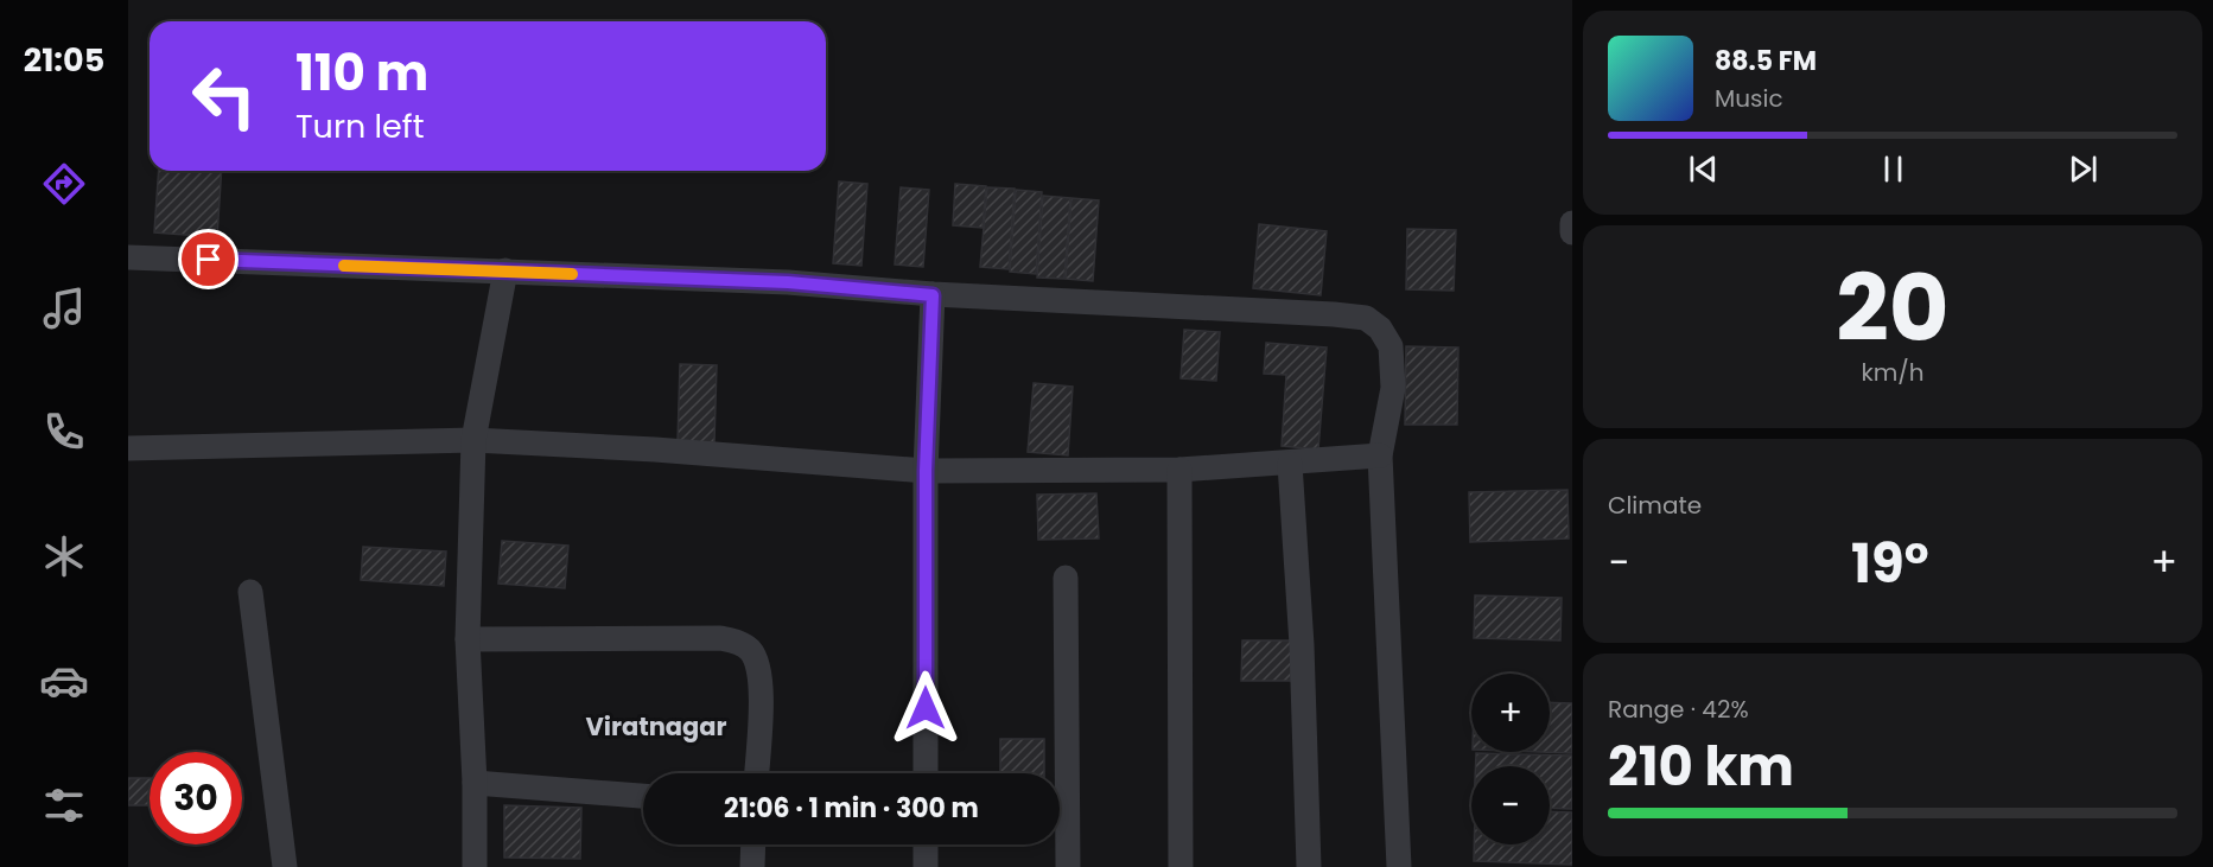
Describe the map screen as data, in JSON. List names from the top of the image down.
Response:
{
  "districts": ["Viratnagar"],
  "page": {
    "tabs": "21:05",
    "turn": ["110 m", "Turn left"],
    "song": ["88.5 FM", "Music"],
    "tile": [
      ["20", "km/h"],
      "Climate",
      ["Range · 42%", "210 km"]
    ],
    "heat": ["−", "19°", "+"],
    "map_buttons": ["+", "−"],
    "limit": "30",
    "trip": "21:06 · 1 min · 300 m"
  }
}
